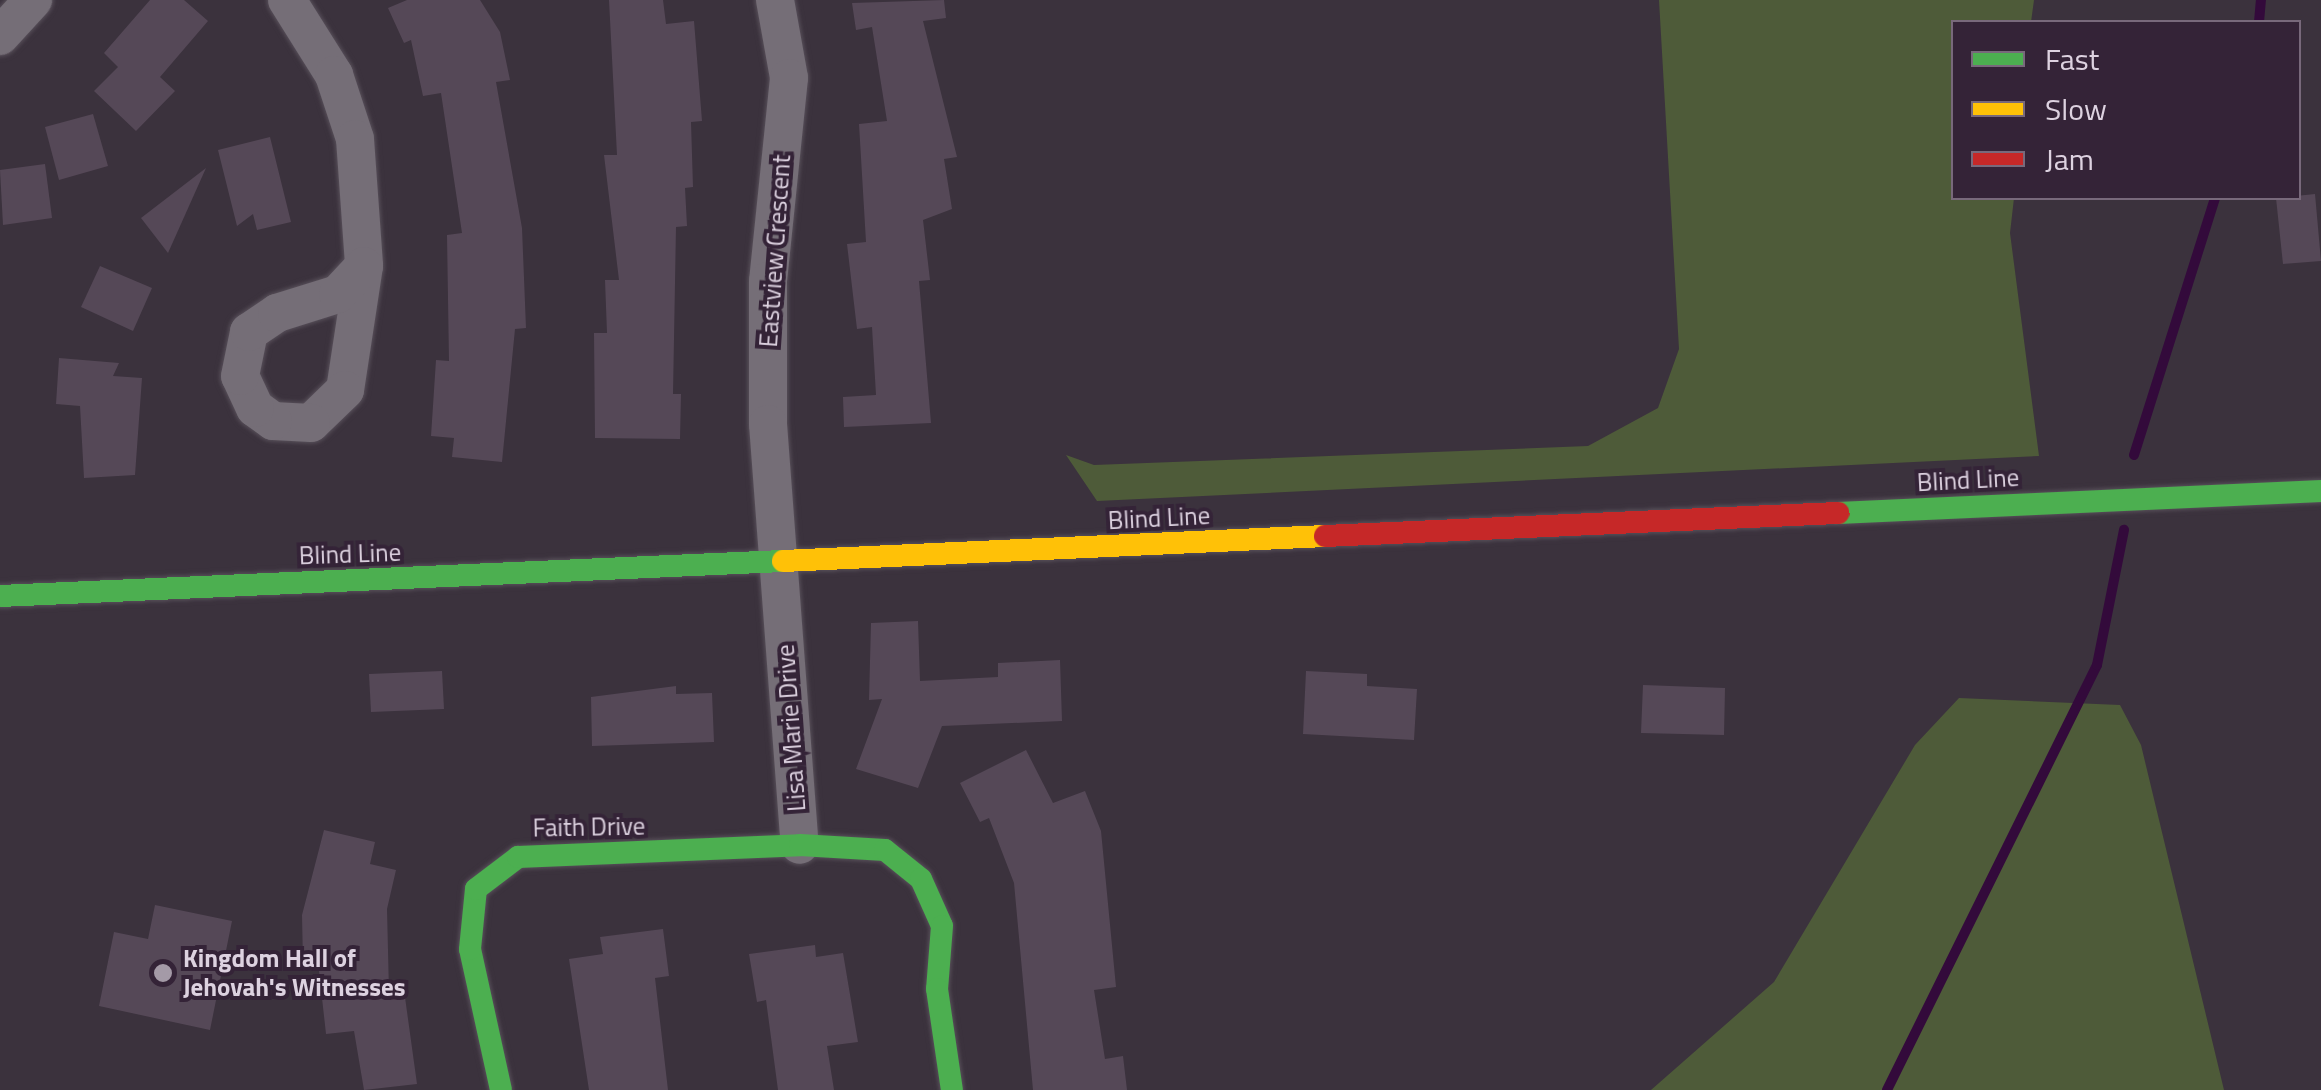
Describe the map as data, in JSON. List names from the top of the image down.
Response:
{
  "streets": {
    "street": [
      "Eastview Crescent",
      "Blind Line",
      "Lisa Marie Drive",
      "Faith Drive"
    ]
  },
  "crossings": [
    ["Eastview Crescent", "Blind Line"],
    ["Eastview Crescent", "Lisa Marie Drive"],
    ["Blind Line", "Lisa Marie Drive"],
    ["Lisa Marie Drive", "Faith Drive"]
  ],
  "places": ["Kingdom Hall of Jehovah's Witnesses"],
  "legend": ["Fast", "Slow", "Jam"]
}
